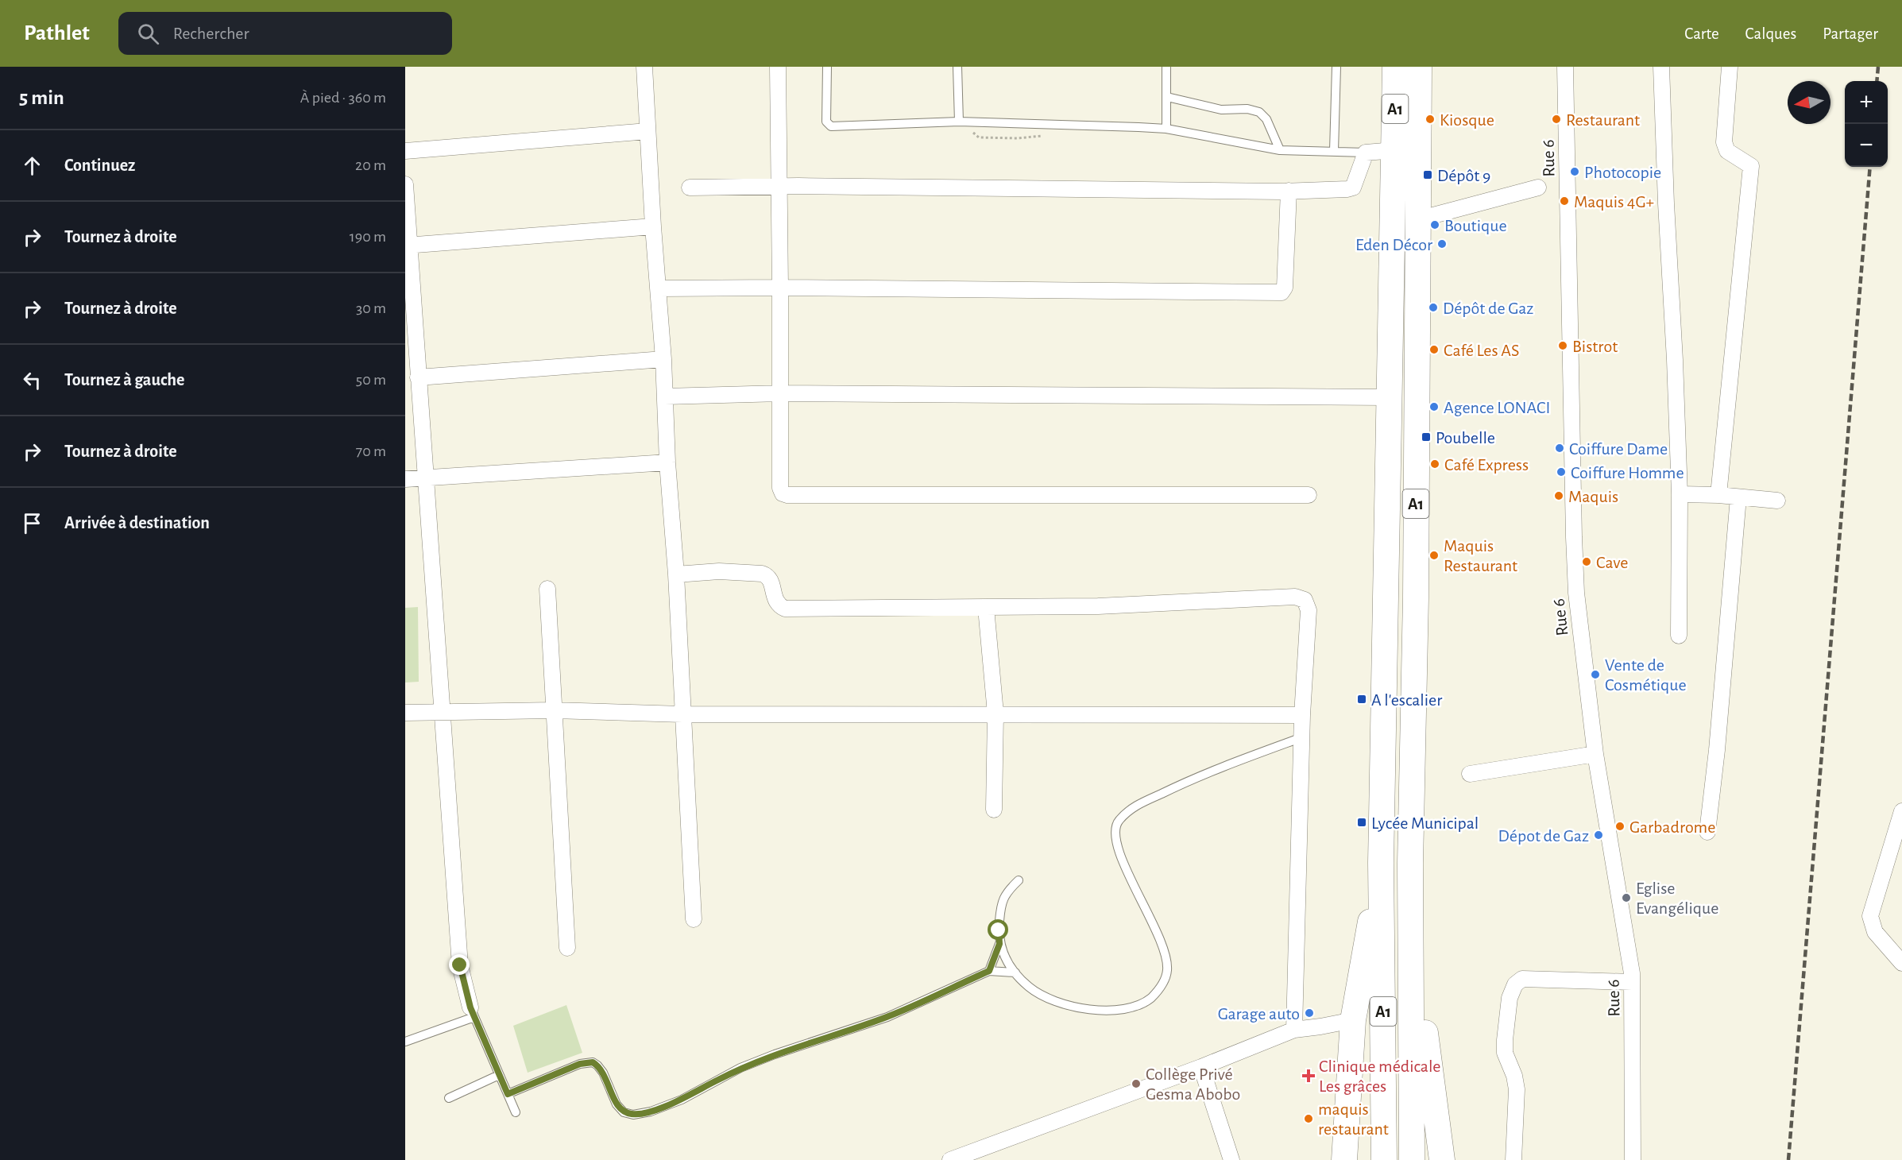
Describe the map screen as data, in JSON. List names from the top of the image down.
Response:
{
  "streets": {
    "main road": ["A1"],
    "street": ["Rue 6"]
  },
  "places": {
    "other": [
      "Kiosque",
      "Restaurant",
      "Photocopie",
      "Maquis 4G+",
      "Boutique",
      "Eden Décor",
      "Dépôt de Gaz",
      "Bistrot",
      "Café Les AS",
      "Agence LONACI",
      "Coiffure Dame",
      "Café Express",
      "Coiffure Homme",
      "Maquis",
      "Maquis Restaurant",
      "Cave",
      "Vente de Cosmétique",
      "Garbadrome",
      "Dépot de Gaz",
      "Eglise Evangélique",
      "Garage auto",
      "Collège Privé Gesma Abobo",
      "maquis restaurant"
    ],
    "transit": [
      "Dépôt 9",
      "Poubelle",
      "A l'escalier",
      "Lycée Municipal"
    ],
    "health": ["Clinique médicale Les grâces"]
  },
  "north": "left",
  "page": {
    "header": "Pathlet",
    "search": "Rechercher",
    "nav": ["Carte", "Calques", "Partager"],
    "heading": ["5 min", "À pied · 360 m"],
    "map_buttons": ["+", "−"],
    "list": [
      ["Continuez", "20 m"],
      ["Tournez à droite", "190 m"],
      ["Tournez à droite", "30 m"],
      ["Tournez à gauche", "50 m"],
      ["Tournez à droite", "70 m"],
      "Arrivée à destination"
    ]
  }
}
